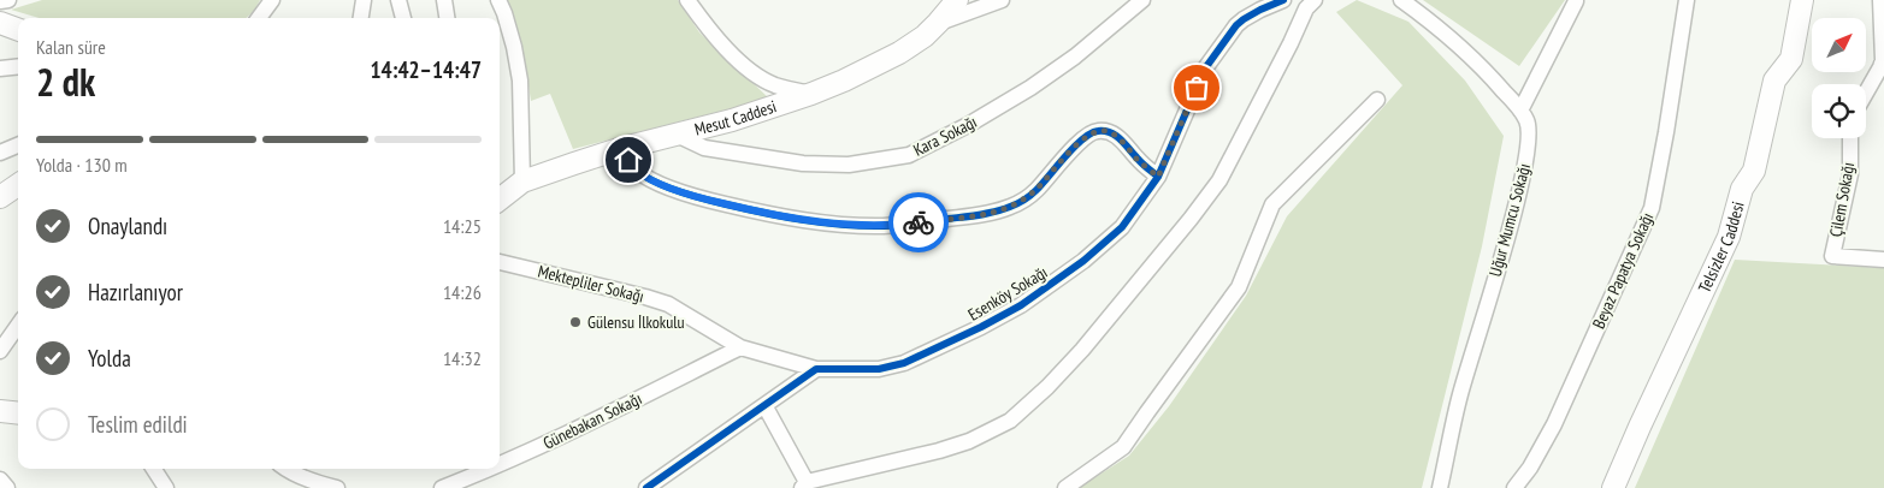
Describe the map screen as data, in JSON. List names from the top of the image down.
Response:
{
  "streets": {
    "street": [
      "Mesut Caddesi",
      "Kara Sokağı",
      "Çilem Sokağı",
      "Uğur Mumcu Sokağı",
      "Telsizler Caddesi",
      "Beyaz Papatya Sokağı",
      "Mektepliler Sokağı",
      "Esenköy Sokağı",
      "Günebakan Sokağı"
    ]
  },
  "crossings": [
    ["Mesut Caddesi", "Kara Sokağı"],
    ["Mektepliler Sokağı", "Esenköy Sokağı"],
    ["Mektepliler Sokağı", "Günebakan Sokağı"]
  ],
  "places": ["Gülensu İlkokulu"],
  "north": "top right",
  "page": {
    "heading": ["2 dk", "Kalan süre", "14:42–14:47"],
    "bar": "Yolda · 130 m",
    "list": [
      ["Onaylandı", "14:25"],
      ["Hazırlanıyor", "14:26"],
      ["Yolda", "14:32"],
      "Teslim edildi"
    ]
  }
}
